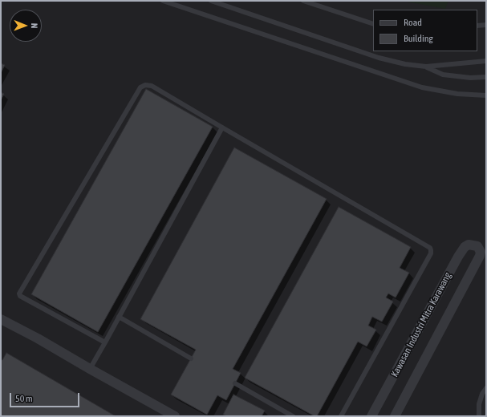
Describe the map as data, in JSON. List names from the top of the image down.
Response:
{
  "streets": {
    "street": ["Kawasan Industri Mitra Karawang"]
  },
  "legend": ["Road", "Building"],
  "scale_bar": "50 m",
  "north": "right"
}
